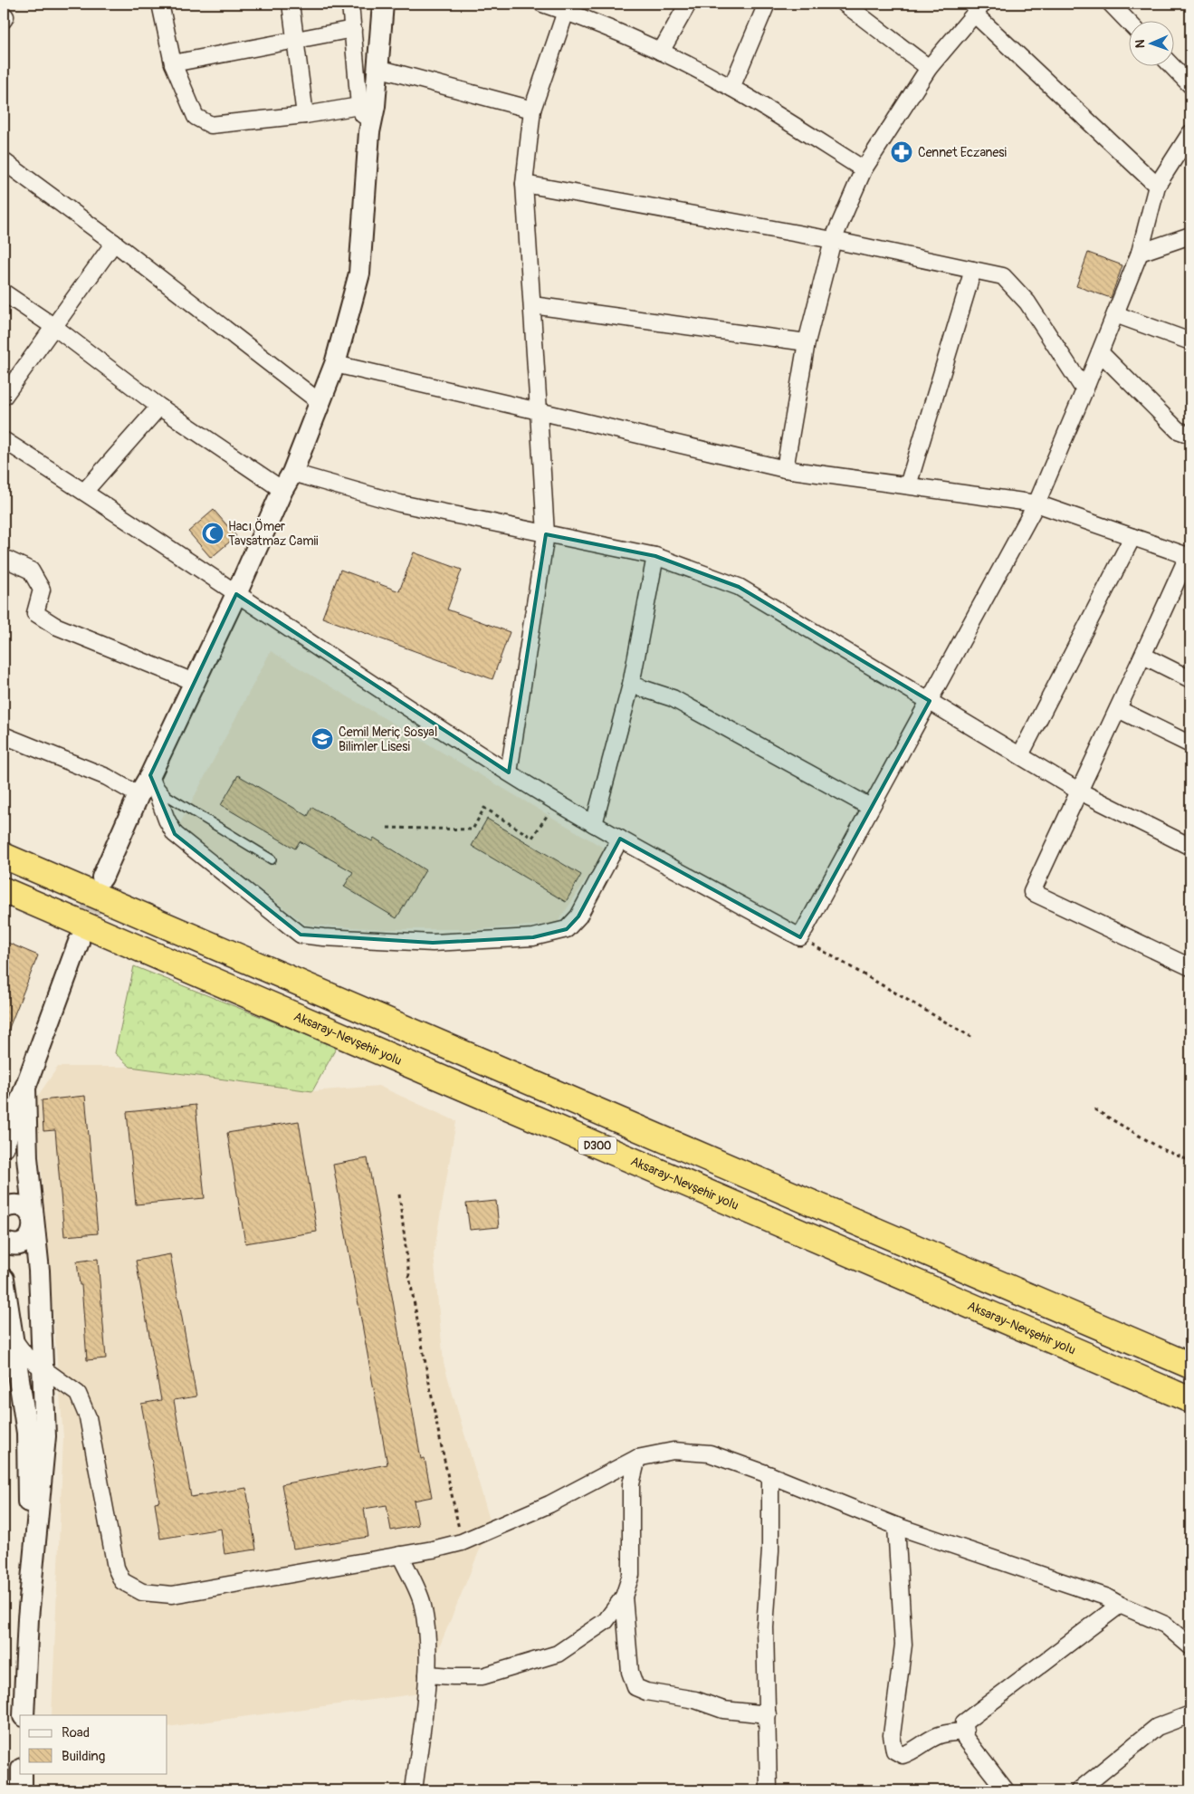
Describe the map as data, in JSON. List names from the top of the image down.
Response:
{
  "streets": {
    "highway": ["Aksaray-Nevşehir yolu", "D300"]
  },
  "places": {
    "pharmacy": ["Cennet Eczanesi"],
    "mosque": ["Hacı Ömer Tavsatmaz Camii"],
    "school or university": ["Cemil Meriç Sosyal Bilimler Lisesi"]
  },
  "legend": ["Road", "Building"],
  "north": "left"
}
